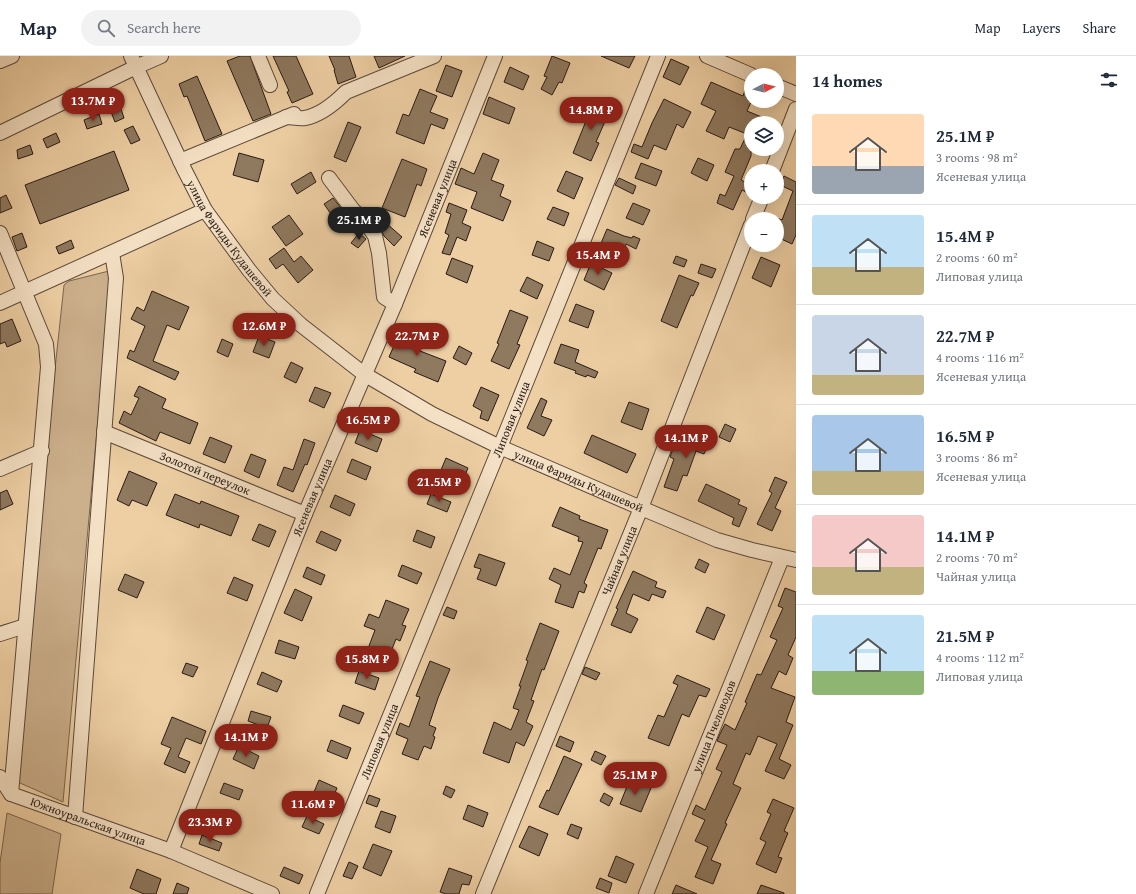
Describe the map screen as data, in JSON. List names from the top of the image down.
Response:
{
  "streets": {
    "street": [
      "Ясеневая улица",
      "улица Фариды Кудашевой",
      "Липовая улица",
      "Золотой переулок",
      "Чайная улица",
      "улица Пчеловодов",
      "Южноуральская улица"
    ]
  },
  "crossings": [
    ["Ясеневая улица", "улица Фариды Кудашевой"],
    ["Ясеневая улица", "Золотой переулок"],
    ["Ясеневая улица", "Южноуральская улица"],
    ["улица Фариды Кудашевой", "Липовая улица"],
    ["улица Фариды Кудашевой", "Чайная улица"],
    ["улица Фариды Кудашевой", "улица Пчеловодов"]
  ],
  "north": "right",
  "page": {
    "header": "Map",
    "search": "Search here",
    "nav": ["Map", "Layers", "Share"],
    "heading": "14 homes",
    "map_buttons": ["+", "−"],
    "price": [
      "13.7M ₽",
      "14.8M ₽",
      "25.1M ₽",
      "15.4M ₽",
      "12.6M ₽",
      "22.7M ₽",
      "16.5M ₽",
      "14.1M ₽",
      "21.5M ₽",
      "15.8M ₽",
      "14.1M ₽",
      "25.1M ₽",
      "11.6M ₽",
      "23.3M ₽"
    ],
    "list": [
      {
        "name": "25.1M ₽",
        "note": "3 rooms · 98 m² · Ясеневая улица"
      },
      {
        "name": "15.4M ₽",
        "note": "2 rooms · 60 m² · Липовая улица"
      },
      {
        "name": "22.7M ₽",
        "note": "4 rooms · 116 m² · Ясеневая улица"
      },
      {
        "name": "16.5M ₽",
        "note": "3 rooms · 86 m² · Ясеневая улица"
      },
      {
        "name": "14.1M ₽",
        "note": "2 rooms · 70 m² · Чайная улица"
      },
      {
        "name": "21.5M ₽",
        "note": "4 rooms · 112 m² · Липовая улица"
      }
    ]
  }
}
